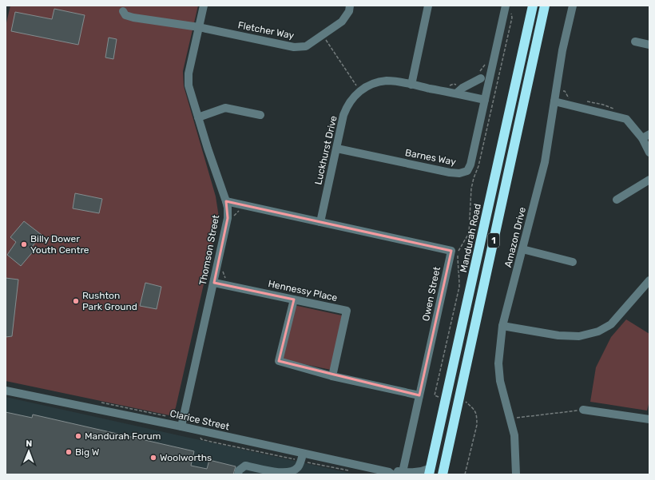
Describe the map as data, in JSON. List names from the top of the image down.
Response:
{
  "streets": {
    "highway": ["Mandurah Road", "1"],
    "street": [
      "Fletcher Way",
      "Luckhurst Drive",
      "Barnes Way",
      "Amazon Drive",
      "Thomson Street",
      "Hennessy Place",
      "Owen Street",
      "Clarice Street"
    ]
  },
  "crossings": [
    ["Fletcher Way", "Thomson Street"],
    ["Luckhurst Drive", "Barnes Way"],
    ["Luckhurst Drive", "Owen Street"],
    ["Mandurah Road", "Clarice Street"],
    ["Thomson Street", "Hennessy Place"],
    ["Thomson Street", "Clarice Street"],
    ["Owen Street", "Clarice Street"]
  ],
  "places": [
    "Billy Dower Youth Centre",
    "Rushton Park Ground",
    "Mandurah Forum",
    "Big W",
    "Woolworths"
  ],
  "north": "top"
}
